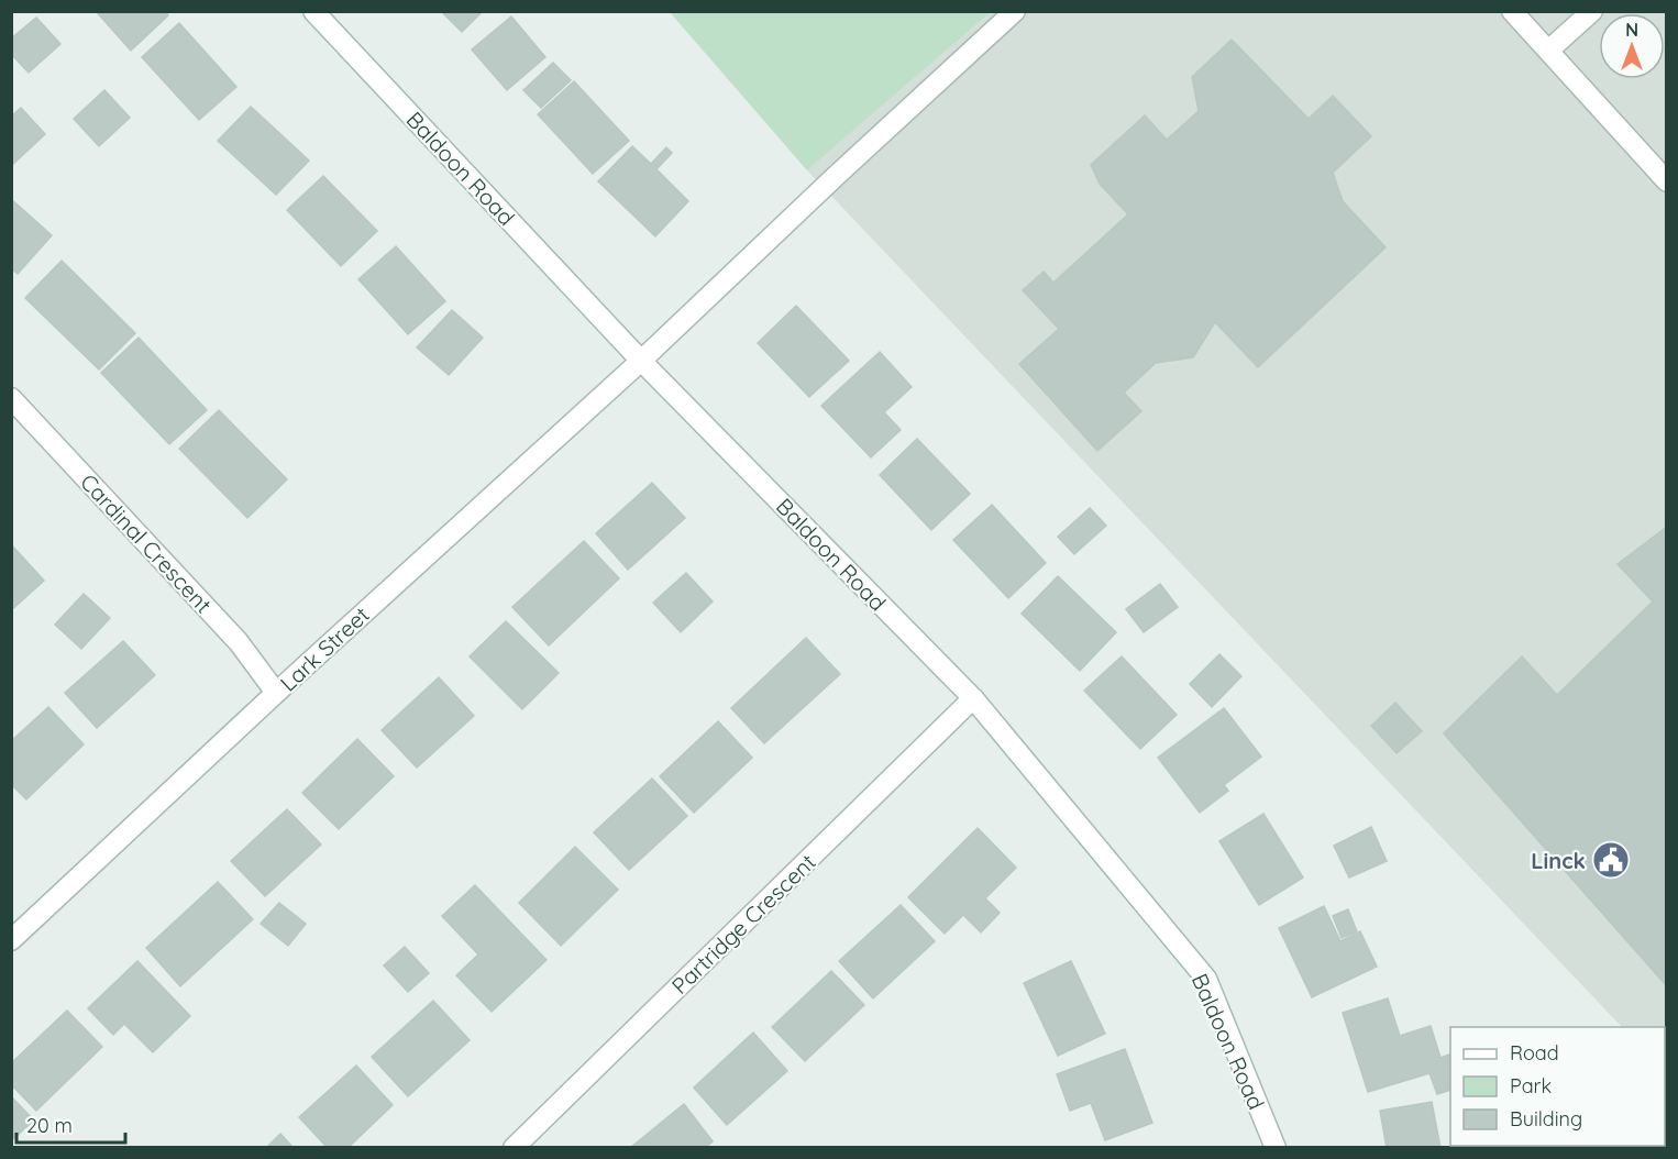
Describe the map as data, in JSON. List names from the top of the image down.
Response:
{
  "streets": {
    "street": [
      "Baldoon Road",
      "Cardinal Crescent",
      "Lark Street",
      "Partridge Crescent"
    ]
  },
  "crossings": [
    ["Baldoon Road", "Lark Street"],
    ["Baldoon Road", "Partridge Crescent"],
    ["Cardinal Crescent", "Lark Street"]
  ],
  "places": {
    "public building": ["Linck"]
  },
  "legend": ["Road", "Park", "Building"],
  "scale_bar": "20 m",
  "north": "top"
}
